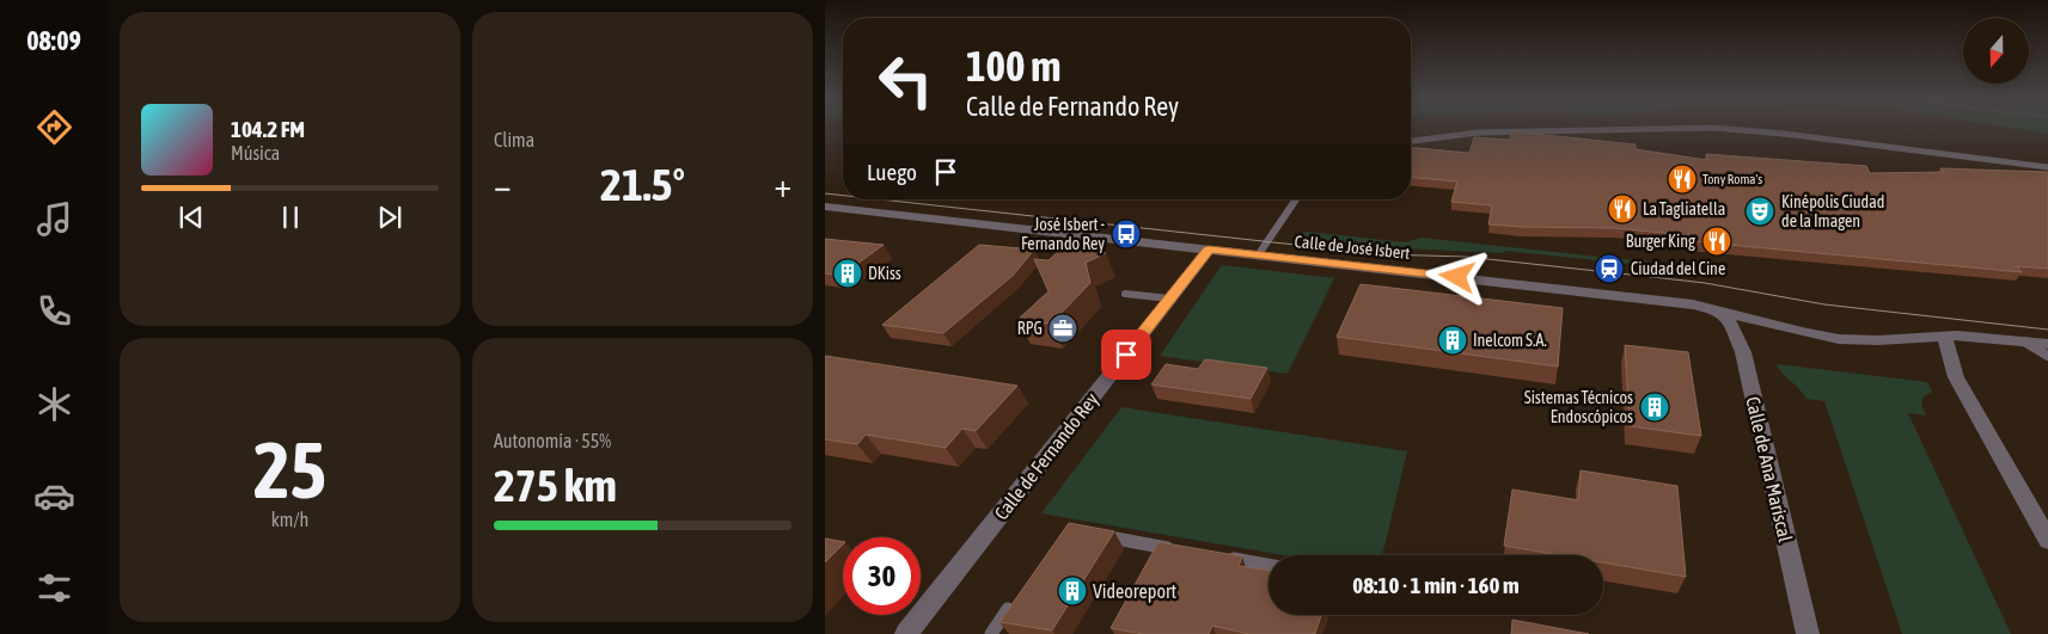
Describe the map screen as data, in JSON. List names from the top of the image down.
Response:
{
  "streets": {
    "street": ["Calle de José Isbert", "Calle de Fernando Rey", "Calle de Ana Mariscal"]
  },
  "crossings": [
    ["Calle de José Isbert", "Calle de Fernando Rey"],
    ["Calle de José Isbert", "Calle de Ana Mariscal"]
  ],
  "places": {
    "restaurant": ["Tony Roma's", "La Tagliatella", "Burger King"],
    "theatre": ["Kinépolis Ciudad de la Imagen"],
    "bus stop": ["José Isbert - Fernando Rey"],
    "station": ["Ciudad del Cine"],
    "building": [
      "DKiss",
      "Inelcom S.A.",
      "Sistemas Técnicos Endoscópicos",
      "Videoreport"
    ],
    "office": ["RPG"]
  },
  "north": "bottom",
  "page": {
    "tabs": "08:09",
    "tile": [
      "Clima",
      ["25", "km/h"],
      ["Autonomía · 55%", "275 km"]
    ],
    "turn": ["100 m", "Calle de Fernando Rey"],
    "song": ["104.2 FM", "Música"],
    "then": "Luego",
    "heat": ["−", "21.5°", "+"],
    "limit": "30",
    "trip": "08:10 · 1 min · 160 m"
  }
}
